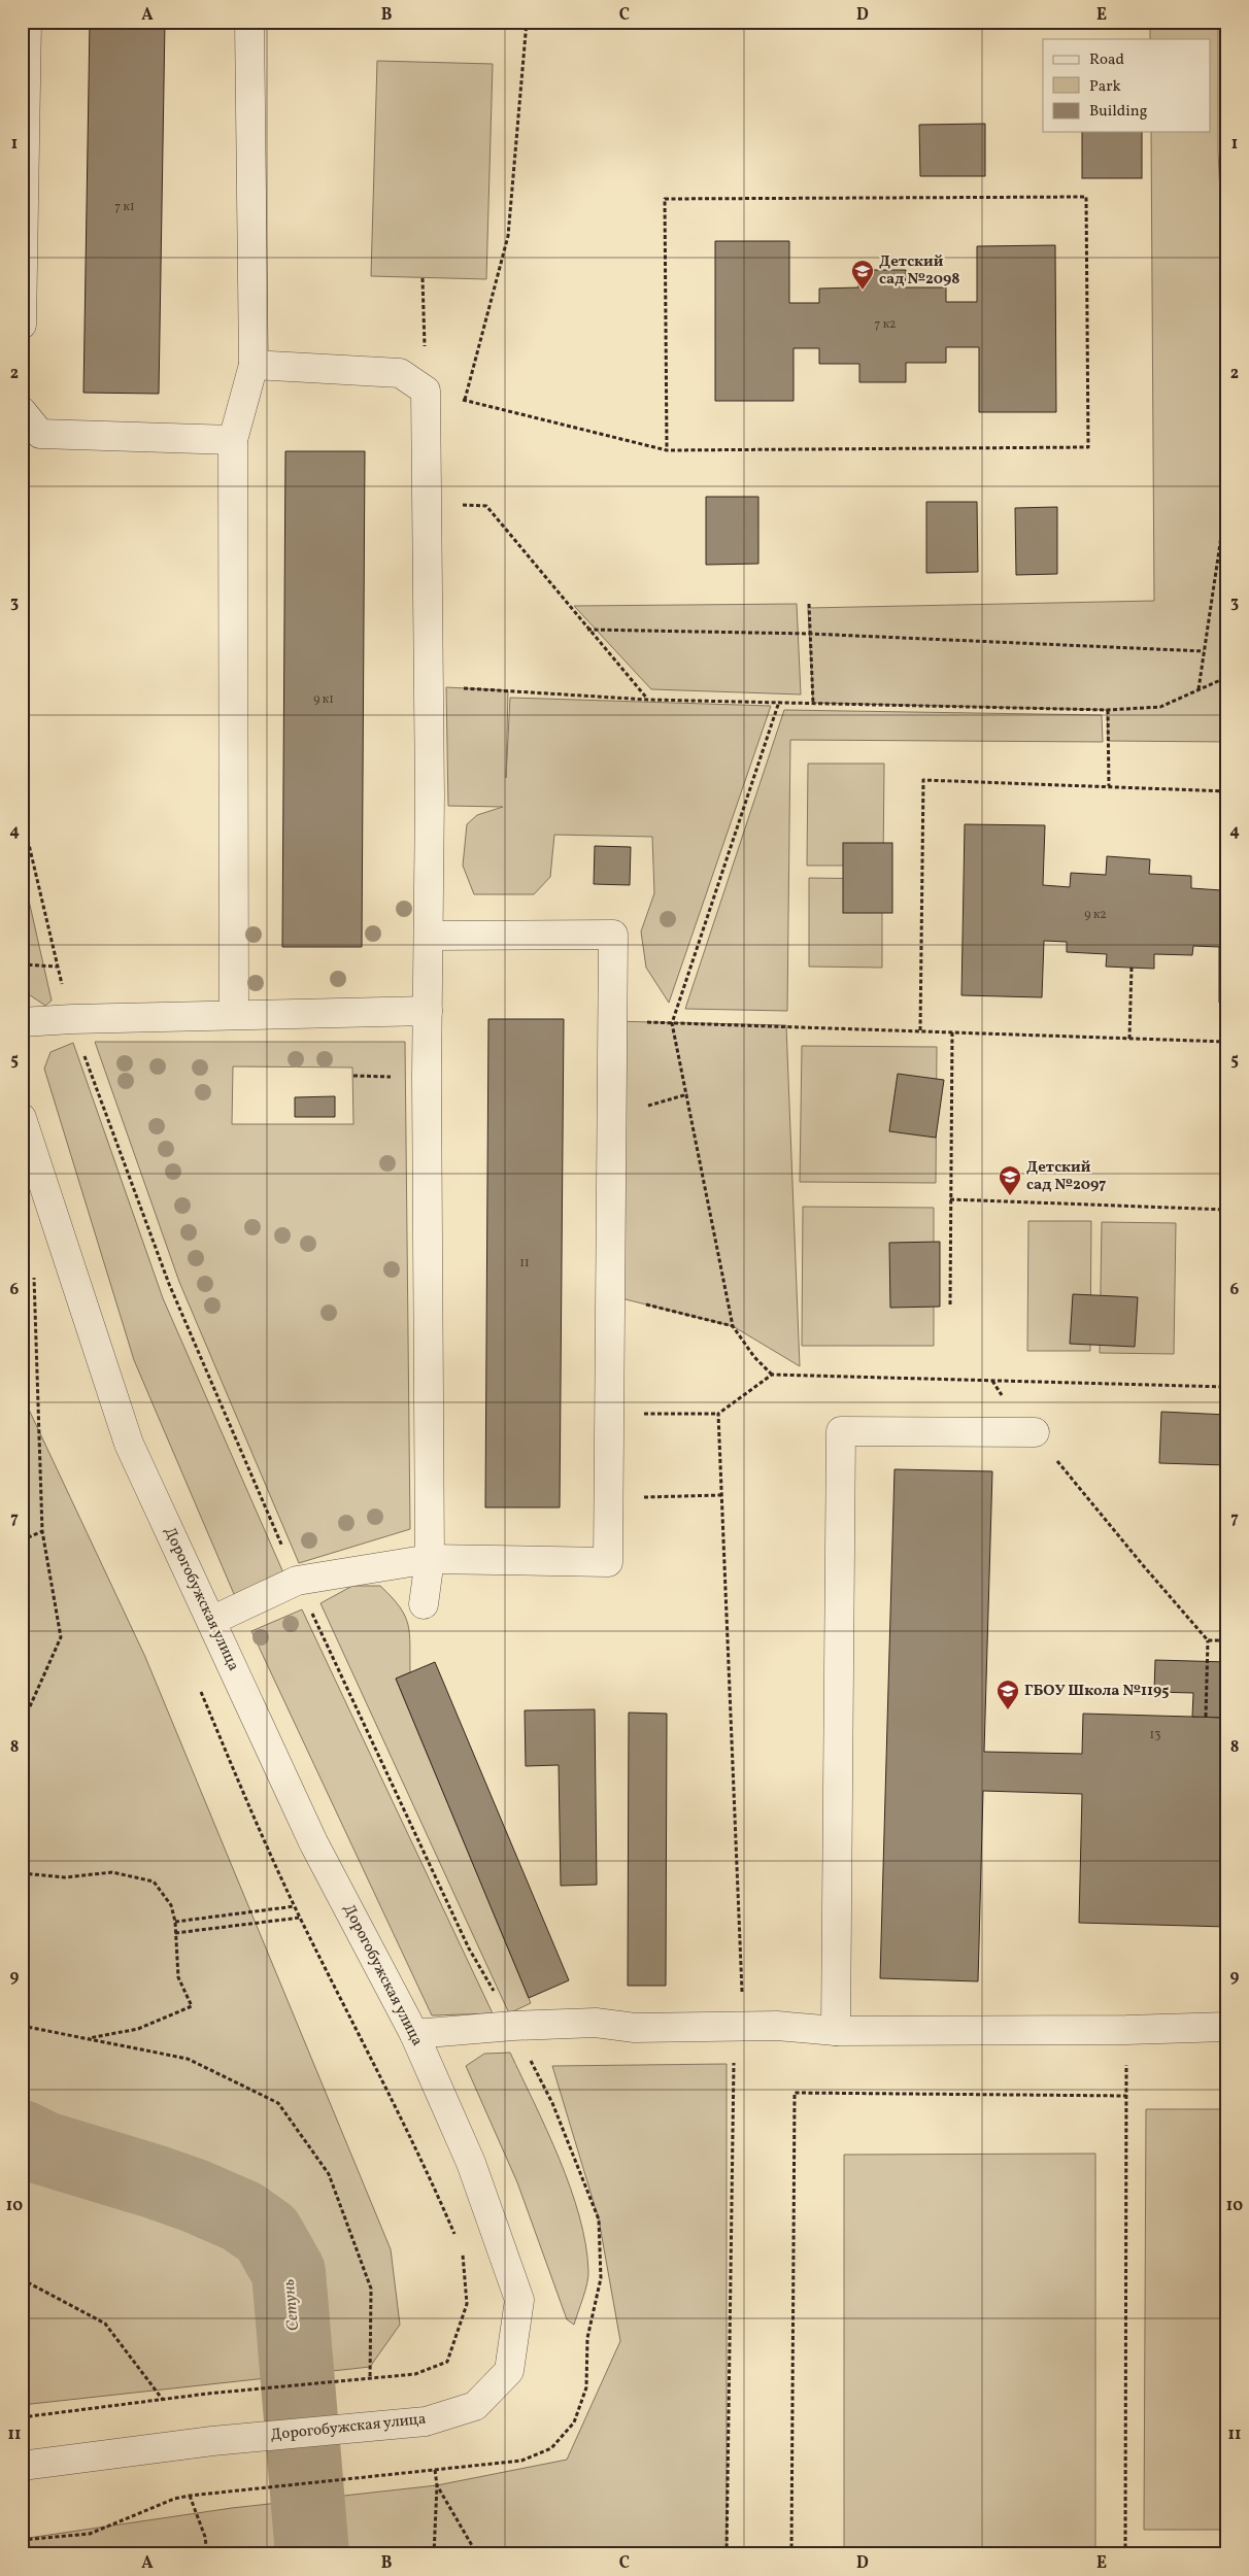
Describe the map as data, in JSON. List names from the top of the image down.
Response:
{
  "streets": {
    "street": ["Дорогобужская улица"]
  },
  "water": ["Сетунь"],
  "places": {
    "school or university": ["Детский сад №2098", "Детский сад №2097", "ГБОУ Школа №1195"]
  },
  "house_numbers": [
    "7 к1",
    "7 к2",
    "9 к1",
    "9 к2",
    "11",
    "13"
  ],
  "legend": ["Road", "Park", "Building"],
  "grid": {
    "columns": [
      "A",
      "B",
      "C",
      "D",
      "E"
    ],
    "rows": [
      "1",
      "2",
      "3",
      "4",
      "5",
      "6",
      "7",
      "8",
      "9",
      "10",
      "11"
    ]
  }
}
